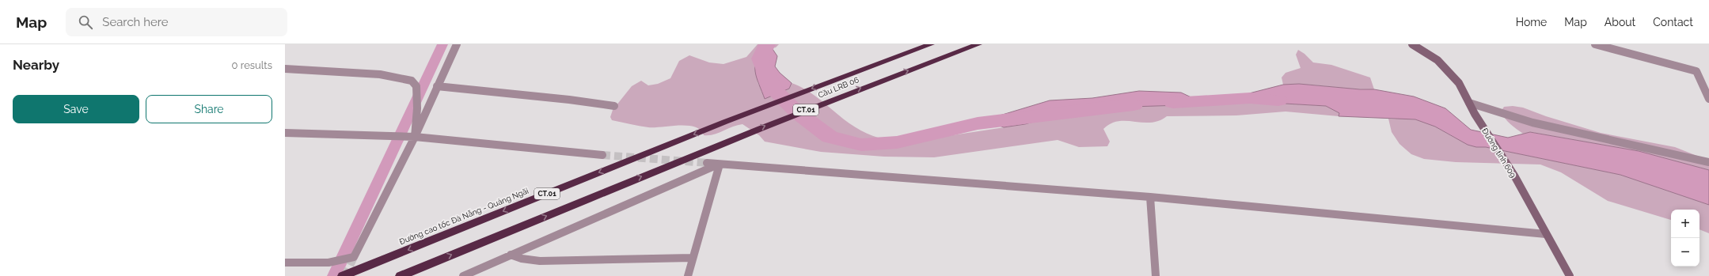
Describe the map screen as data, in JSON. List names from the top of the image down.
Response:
{
  "streets": {
    "highway": ["Cầu LRB 06", "CT.01", "Đường cao tốc Đà Nẵng - Quảng Ngãi"],
    "main road": ["Đường tỉnh 609"]
  },
  "crossings": [
    ["Cầu LRB 06", "Đường cao tốc Đà Nẵng - Quảng Ngãi"]
  ],
  "one_way": ["Đường cao tốc Đà Nẵng - Quảng Ngãi"],
  "page": {
    "header": "Map",
    "search": "Search here",
    "nav": [
      "Home",
      "Map",
      "About",
      "Contact"
    ],
    "heading": ["Nearby", "0 results"],
    "buttons": ["Save", "Share"],
    "map_buttons": ["+", "−"]
  }
}
